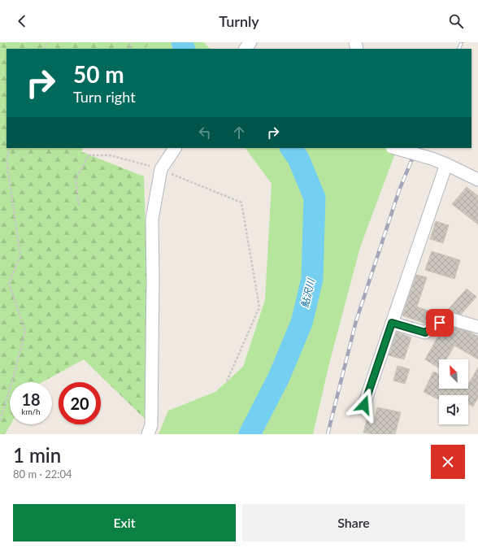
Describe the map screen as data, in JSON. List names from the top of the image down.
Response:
{
  "water": ["鮎沢川"],
  "north": "top left",
  "page": {
    "header": "Turnly",
    "turn": ["50 m", "Turn right"],
    "speed": "18 km/h",
    "limit": "20",
    "heading": ["1 min", "80 m · 22:04"],
    "buttons": ["Exit", "Share"]
  }
}
